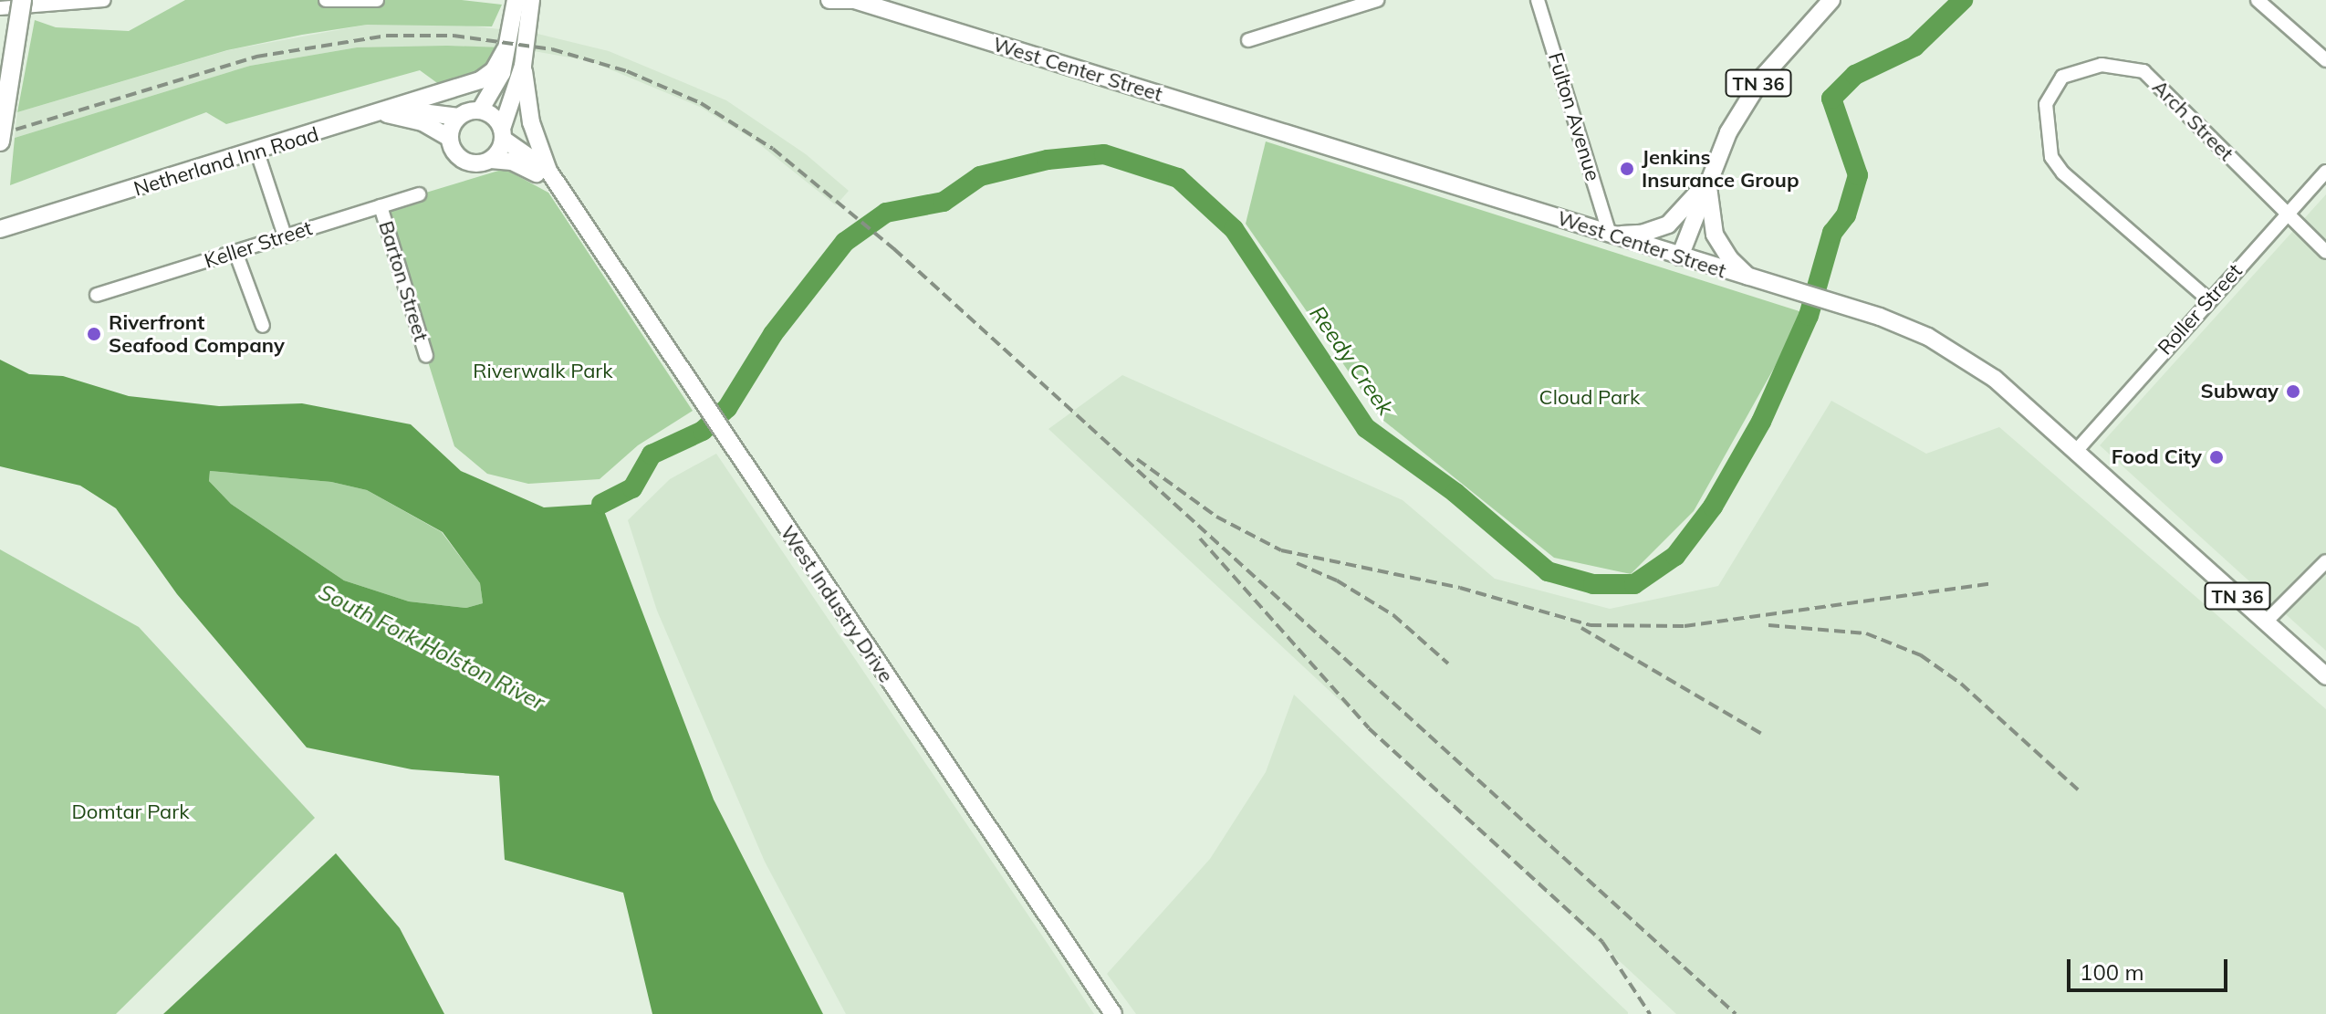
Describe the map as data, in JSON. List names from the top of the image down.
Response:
{
  "streets": {
    "main road": [
      "West Center Street",
      "TN 36",
      "Netherland Inn Road",
      "West Industry Drive"
    ],
    "street": [
      "Fulton Avenue",
      "Arch Street",
      "Keller Street",
      "Barton Street",
      "Roller Street"
    ]
  },
  "crossings": [
    ["West Center Street", "TN 36"],
    ["West Center Street", "Fulton Avenue"],
    ["West Center Street", "Roller Street"],
    ["Arch Street", "Roller Street"],
    ["Netherland Inn Road", "West Industry Drive"],
    ["Keller Street", "Barton Street"]
  ],
  "water": ["Reedy Creek", "South Fork Holston River"],
  "parks": ["Riverwalk Park", "Cloud Park", "Domtar Park"],
  "places": [
    "Jenkins Insurance Group",
    "Riverfront Seafood Company",
    "Subway",
    "Food City"
  ],
  "scale_bar": "100 m"
}
